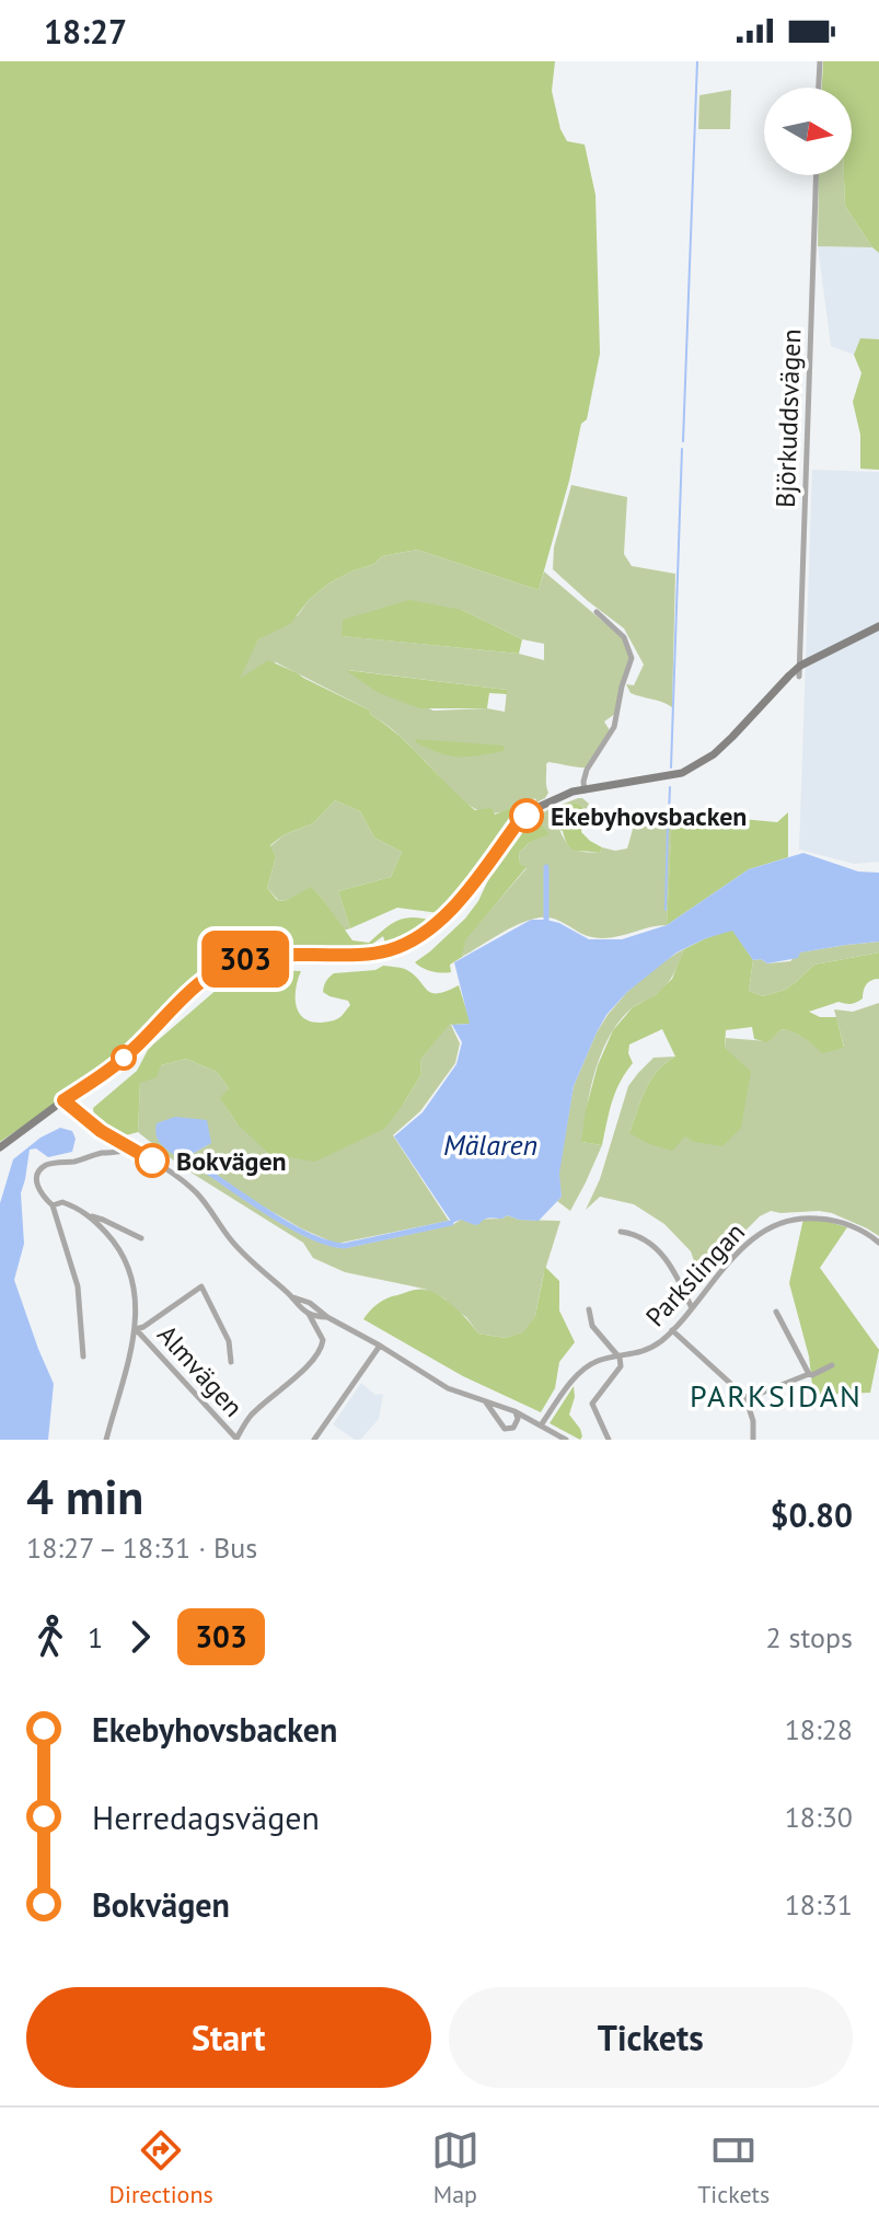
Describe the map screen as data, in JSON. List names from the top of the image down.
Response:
{
  "streets": {
    "street": ["Björkuddsvägen", "Parkslingan", "Almvägen"]
  },
  "districts": ["PARKSIDAN"],
  "water": ["Mälaren"],
  "places": ["Ekebyhovsbacken", "Bokvägen"],
  "lines": ["bus line 303"],
  "north": "right",
  "page": {
    "status": "18:27",
    "on_map": "303",
    "heading": ["4 min", "18:27 – 18:31 · Bus", "$0.80"],
    "legs": ["1", "303", "2 stops"],
    "list": [
      {
        "name": "Ekebyhovsbacken",
        "value": "18:28"
      },
      {
        "name": "Herredagsvägen",
        "value": "18:30"
      },
      {
        "name": "Bokvägen",
        "value": "18:31"
      }
    ],
    "buttons": ["Start", "Tickets"],
    "tabs": ["Directions", "Map", "Tickets"]
  }
}
